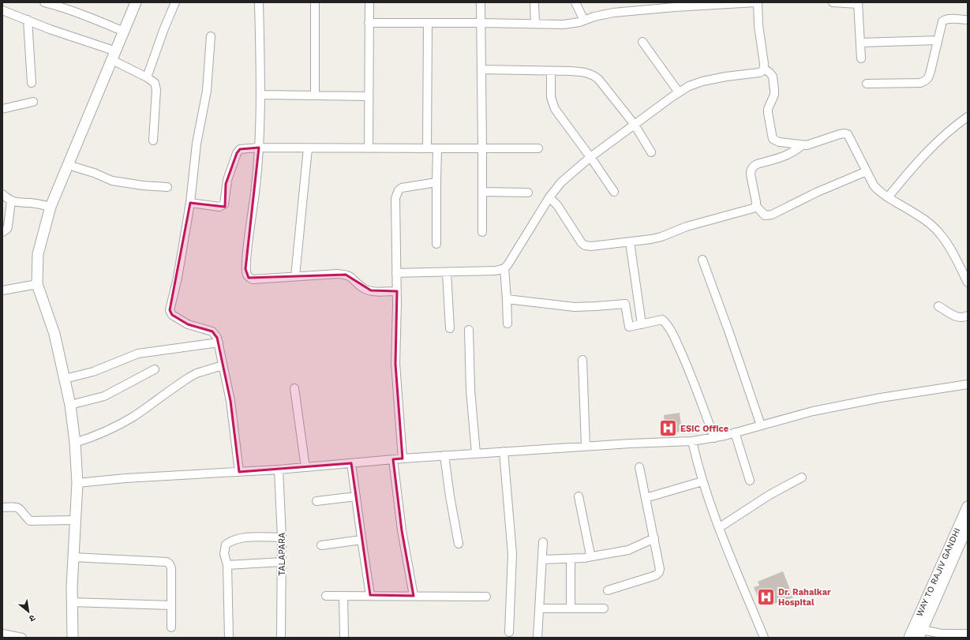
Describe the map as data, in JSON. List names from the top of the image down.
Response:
{
  "streets": {
    "street": ["TALAPARA", "WAY TO RAJIV GANDHI"]
  },
  "places": {
    "hospital": ["ESIC Office", "Dr. Rahalkar Hospital"]
  },
  "north": "bottom right"
}
